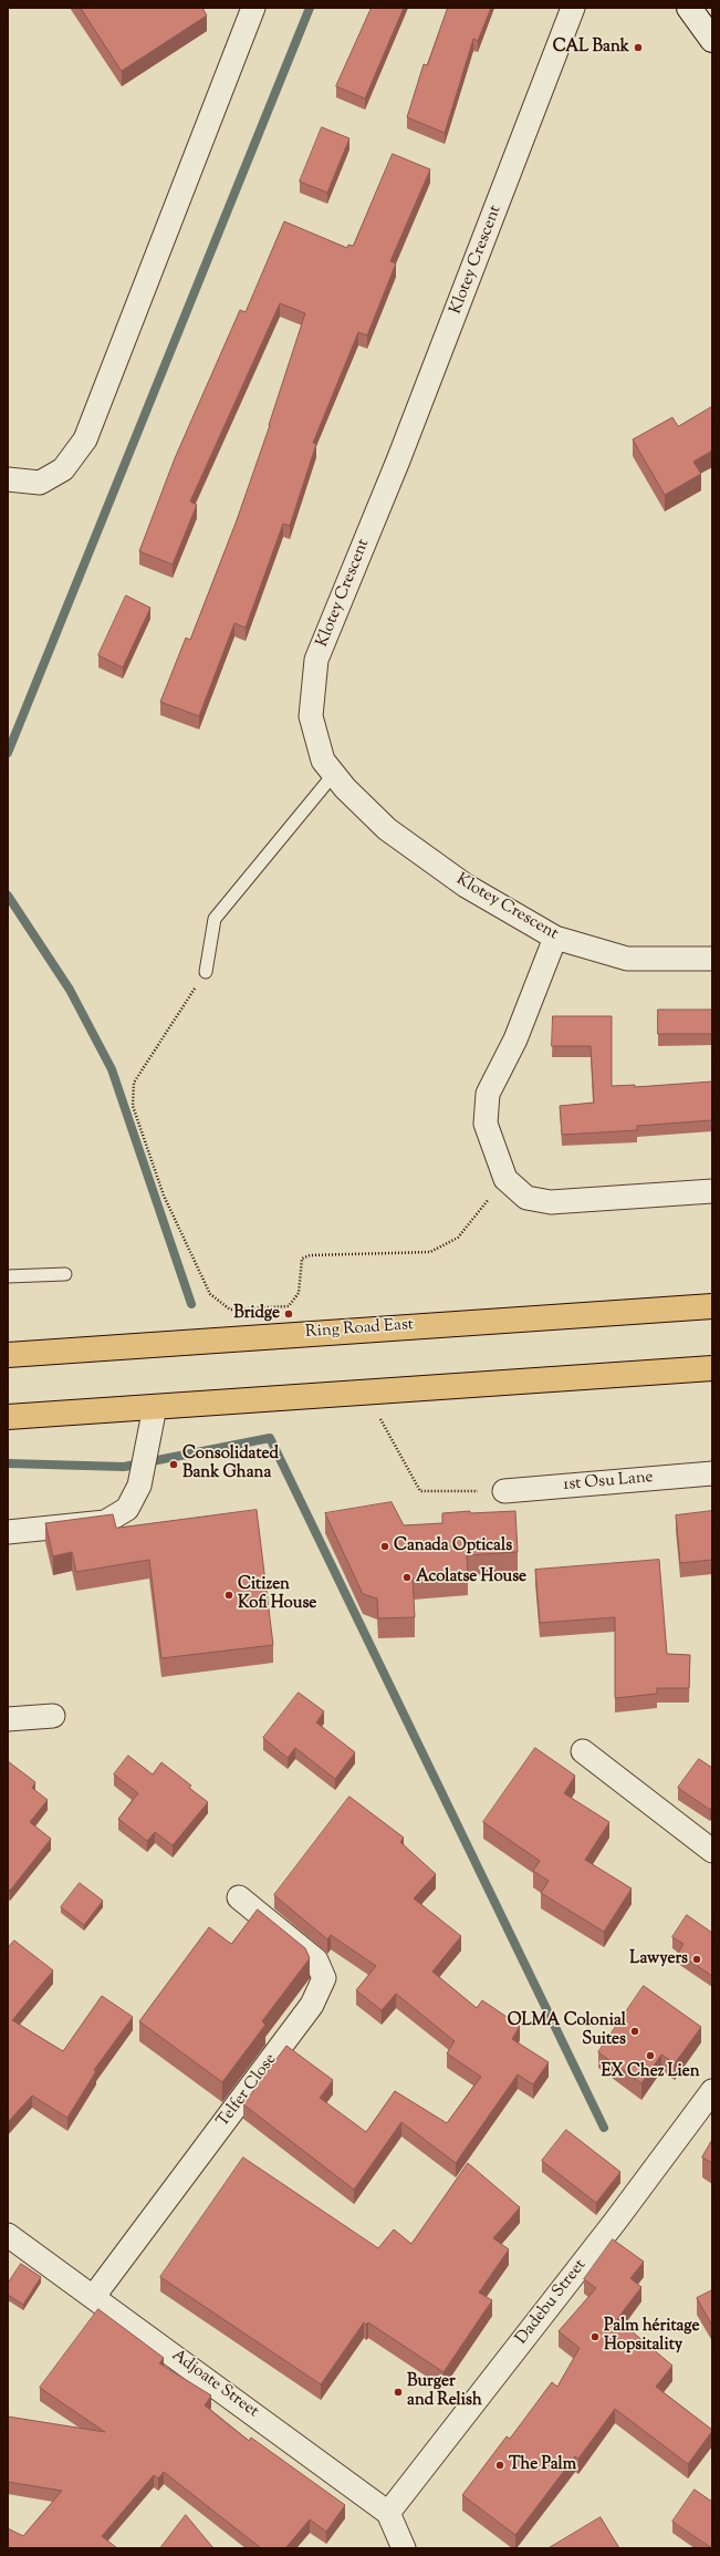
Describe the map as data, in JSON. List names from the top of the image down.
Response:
{
  "streets": {
    "main road": ["Ring Road East"],
    "street": [
      "Klotey Crescent",
      "1st Osu Lane",
      "Telfer Close",
      "Dadebu Street",
      "Adjoate Street"
    ]
  },
  "crossings": [
    ["Telfer Close", "Adjoate Street"],
    ["Dadebu Street", "Adjoate Street"]
  ],
  "places": [
    "CAL Bank",
    "Bridge",
    "Consolidated Bank Ghana",
    "Canada Opticals",
    "Acolatse House",
    "Citizen Kofi House",
    "Lawyers",
    "OLMA Colonial Suites",
    "EX Chez Lien",
    "Palm héritage Hopsitality",
    "Burger and Relish",
    "The Palm"
  ]
}
